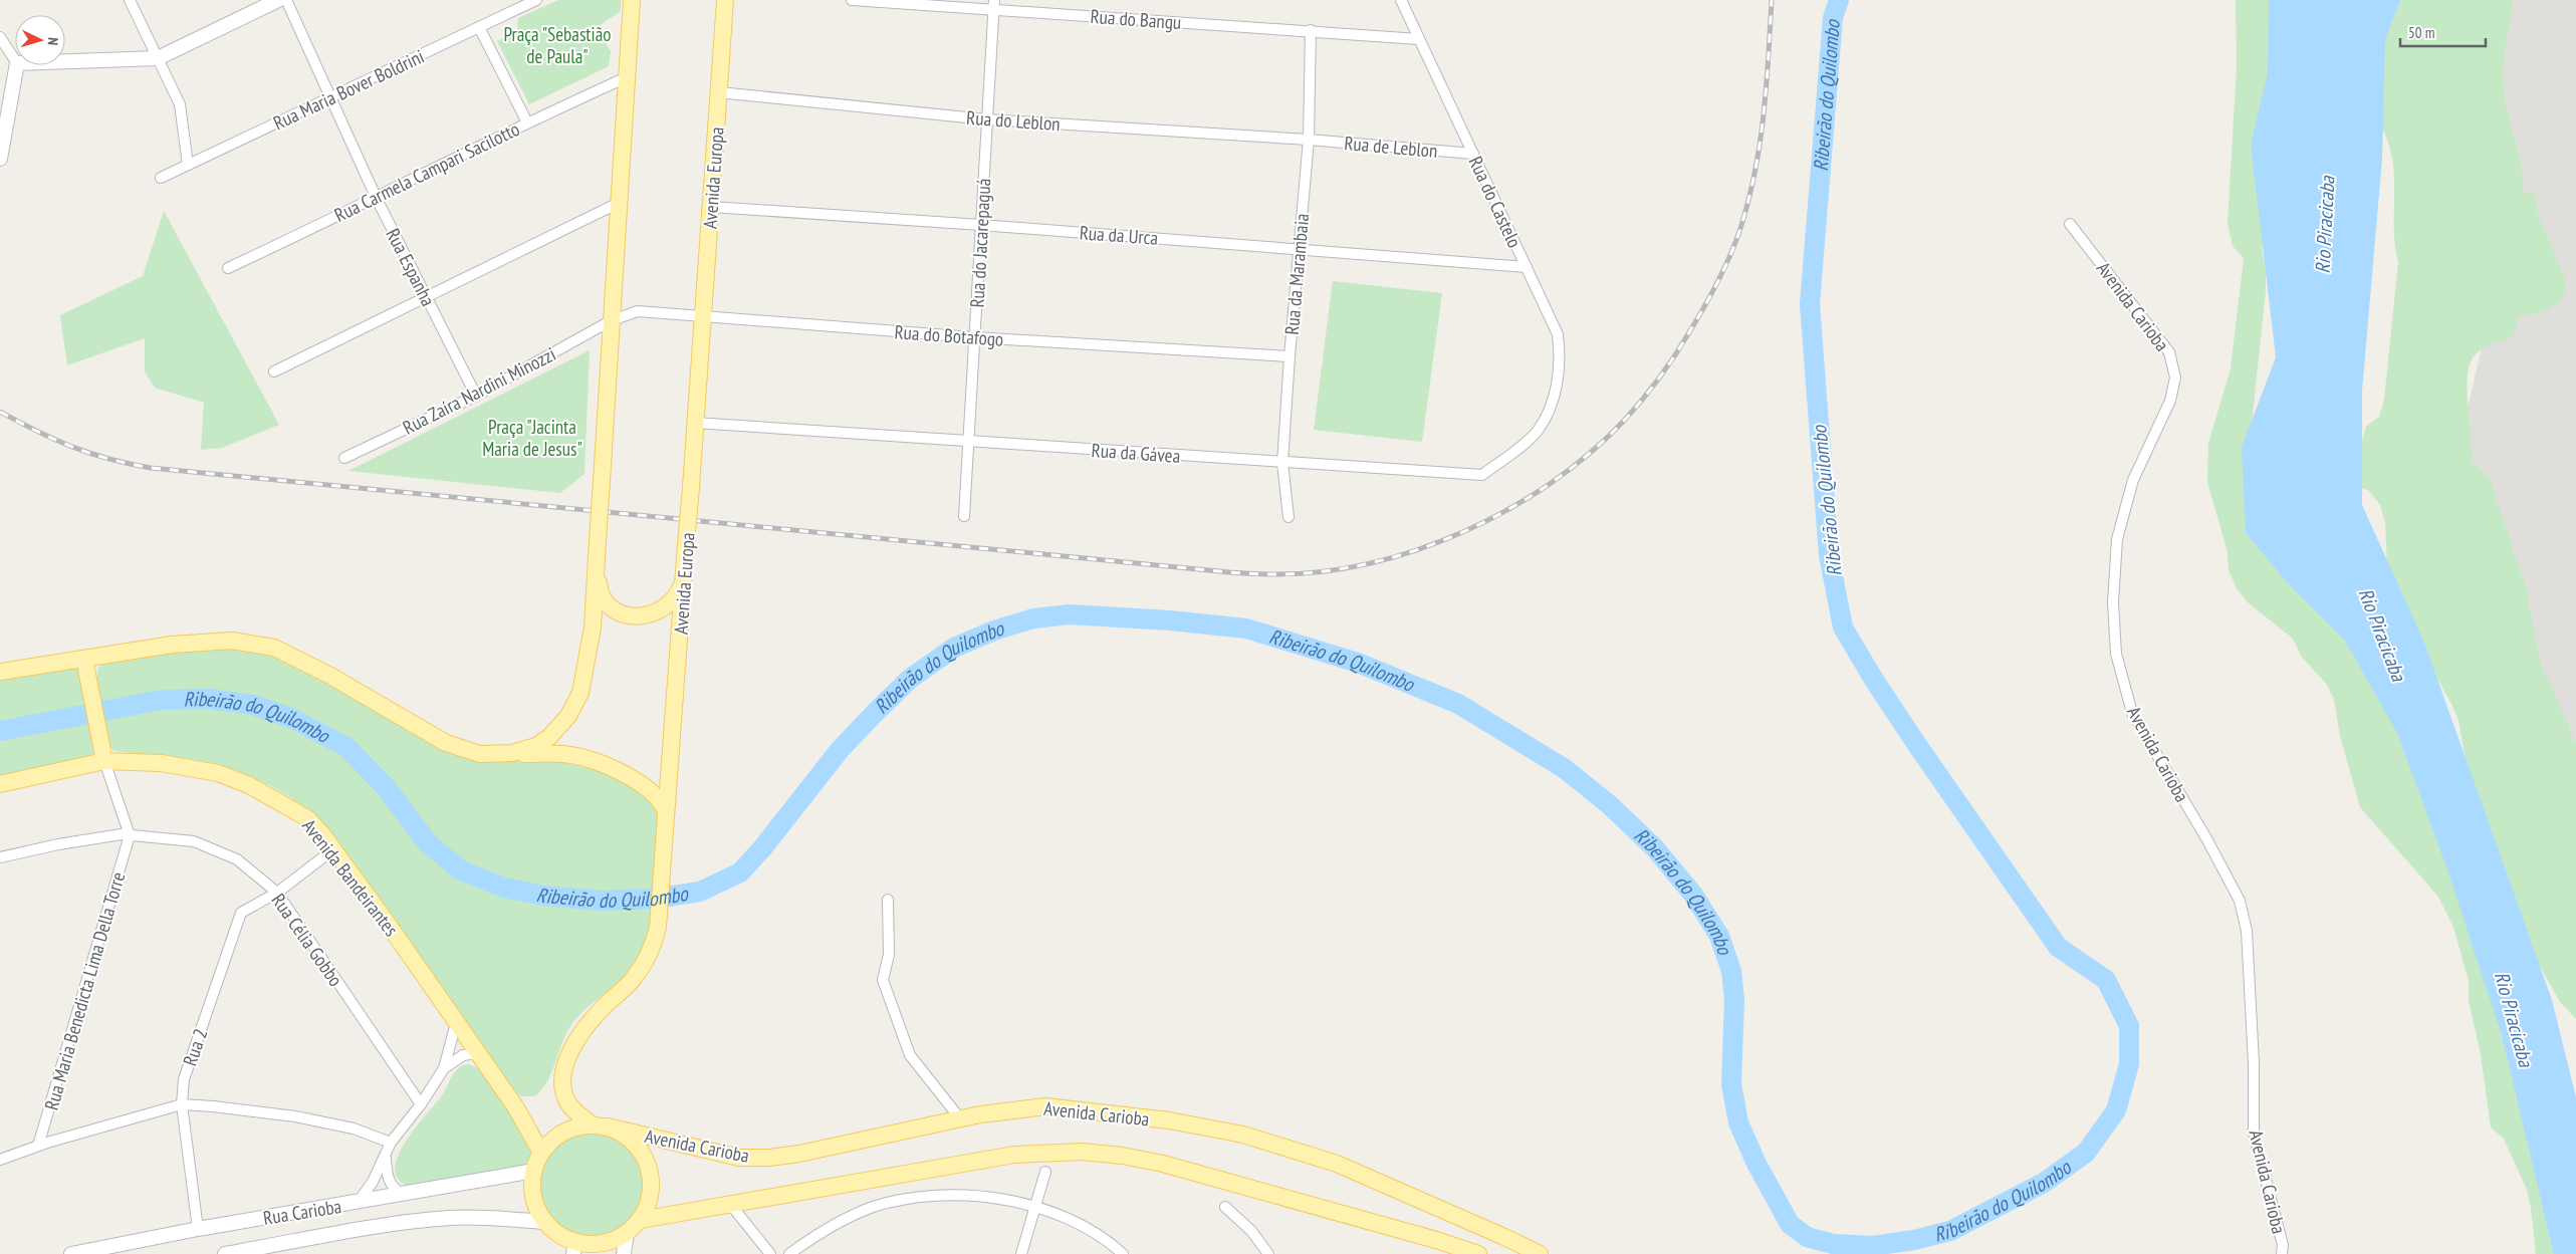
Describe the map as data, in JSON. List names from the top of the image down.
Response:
{
  "streets": {
    "main road": [
      "Avenida Europa",
      "Avenida Carioba",
      "Avenida Bandeirantes",
      "Rua Carioba"
    ],
    "street": [
      "Rua do Bangu",
      "Rua Maria Bover Boldrini",
      "Rua do Leblon",
      "Rua de Leblon",
      "Rua Carmela Campari Sacilotto",
      "Rua do Castelo",
      "Rua da Urca",
      "Rua do Jacarepaguá",
      "Rua Espanha",
      "Rua da Marambaia",
      "Rua do Botafogo",
      "Rua Zaíra Nardini Minozzi",
      "Rua da Gávea",
      "Rua Célia Gobbo",
      "Rua Maria Benedicta Lima Della Torre",
      "Rua 2"
    ]
  },
  "crossings": [
    ["Rua do Bangu", "Rua do Castelo"],
    ["Rua do Bangu", "Rua do Jacarepaguá"],
    ["Rua do Bangu", "Rua da Marambaia"],
    ["Rua Maria Bover Boldrini", "Rua Espanha"],
    ["Rua do Leblon", "Rua de Leblon"],
    ["Rua do Leblon", "Avenida Europa"],
    ["Rua do Leblon", "Rua do Jacarepaguá"],
    ["Rua do Leblon", "Rua da Marambaia"],
    ["Rua de Leblon", "Rua do Castelo"],
    ["Rua de Leblon", "Rua da Marambaia"],
    ["Rua Carmela Campari Sacilotto", "Rua Espanha"],
    ["Avenida Europa", "Rua da Urca"],
    ["Avenida Europa", "Avenida Carioba"],
    ["Avenida Europa", "Rua do Botafogo"],
    ["Avenida Europa", "Rua da Gávea"],
    ["Avenida Europa", "Avenida Bandeirantes"],
    ["Avenida Europa", "Rua Carioba"],
    ["Rua do Castelo", "Rua da Urca"],
    ["Rua do Castelo", "Rua da Gávea"],
    ["Rua da Urca", "Rua do Jacarepaguá"],
    ["Rua da Urca", "Rua da Marambaia"],
    ["Rua do Jacarepaguá", "Rua do Botafogo"],
    ["Rua do Jacarepaguá", "Rua da Gávea"],
    ["Rua Espanha", "Rua Zaíra Nardini Minozzi"],
    ["Rua da Marambaia", "Rua do Botafogo"],
    ["Rua da Marambaia", "Rua da Gávea"],
    ["Avenida Carioba", "Avenida Bandeirantes"],
    ["Avenida Carioba", "Rua Carioba"],
    ["Rua do Botafogo", "Rua Zaíra Nardini Minozzi"],
    ["Avenida Bandeirantes", "Rua 2"],
    ["Avenida Bandeirantes", "Rua Carioba"],
    ["Rua Célia Gobbo", "Rua Maria Benedicta Lima Della Torre"],
    ["Rua Célia Gobbo", "Rua 2"],
    ["Rua 2", "Rua Carioba"]
  ],
  "water": ["Ribeirão do Quilombo", "Rio Piracicaba"],
  "parks": ["Praça \"Sebastião de Paula\"", "Praça \"Jacinta Maria de Jesus\""],
  "scale_bar": "50 m",
  "north": "right"
}
